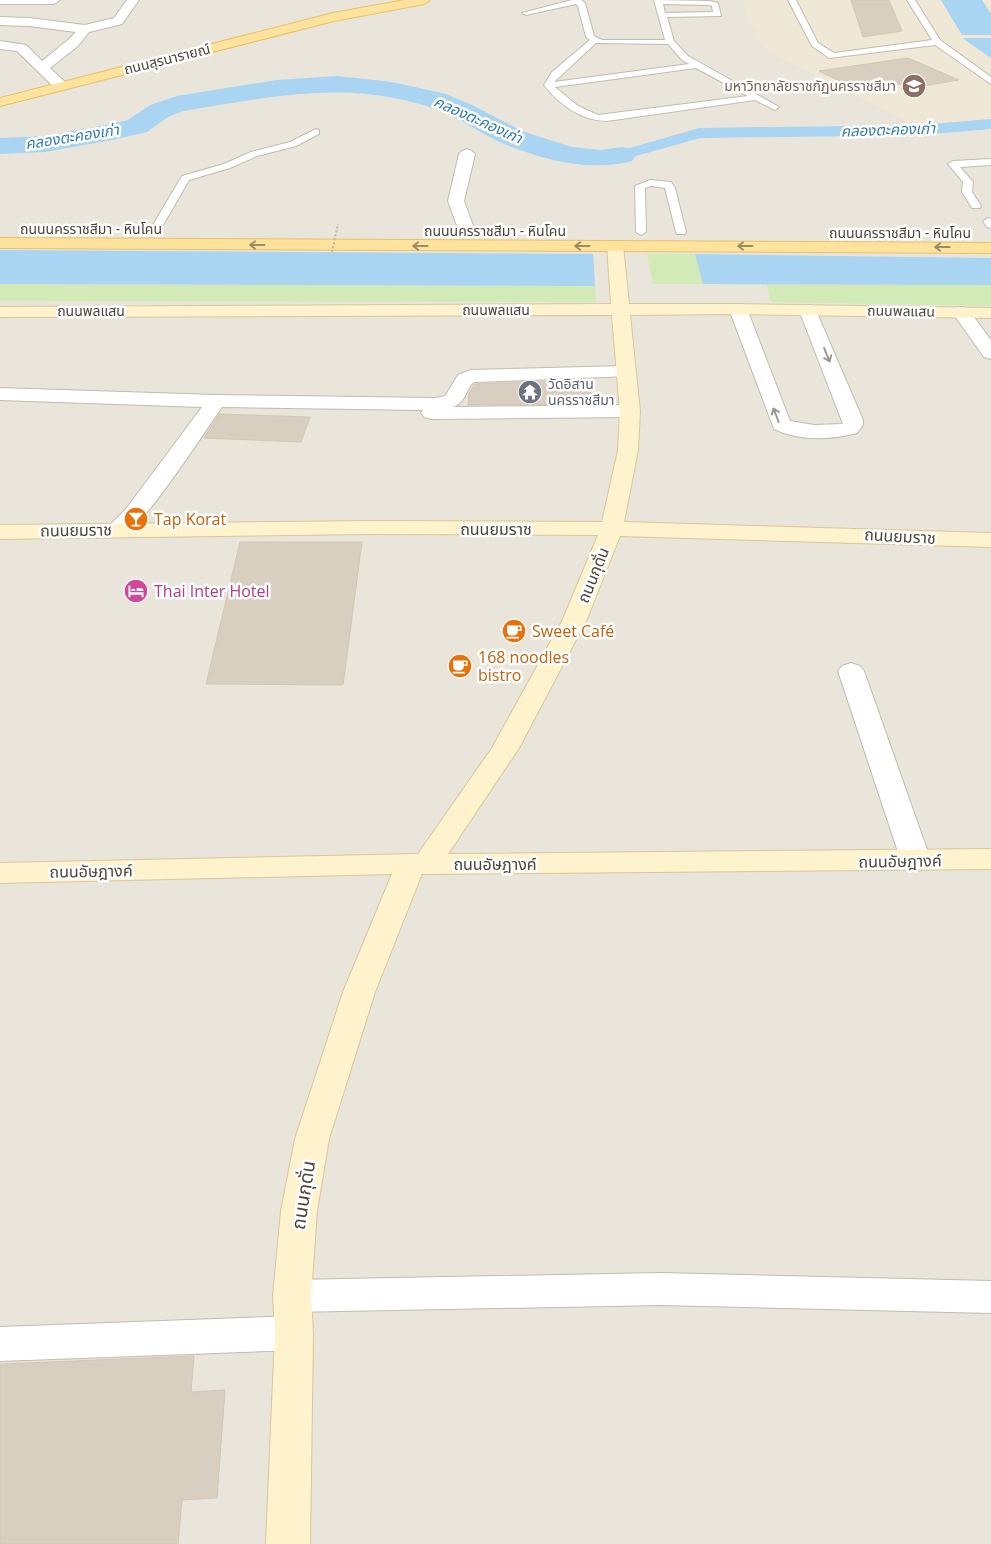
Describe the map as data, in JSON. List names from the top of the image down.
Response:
{
  "streets": {
    "main road": ["ถนนสุรนารายณ์", "ถนนนครราชสีมา - หินโคน"],
    "street": [
      "ถนนพลแสน",
      "ถนนยมราช",
      "ถนนกุดั่น",
      "ถนนอัษฎางค์"
    ]
  },
  "crossings": [
    ["ถนนนครราชสีมา - หินโคน", "ถนนกุดั่น"],
    ["ถนนพลแสน", "ถนนกุดั่น"],
    ["ถนนยมราช", "ถนนกุดั่น"],
    ["ถนนกุดั่น", "ถนนอัษฎางค์"]
  ],
  "water": ["คลองตะคองเก่า"],
  "places": {
    "school or university": ["มหาวิทยาลัยราชภัฏนครราชสีมา"],
    "temple": ["วัดอิสาน นครราชสีมา"],
    "bar": ["Tap Korat"],
    "hotel": ["Thai Inter Hotel"],
    "cafe": ["Sweet Café", "168 noodles bistro"]
  }
}
